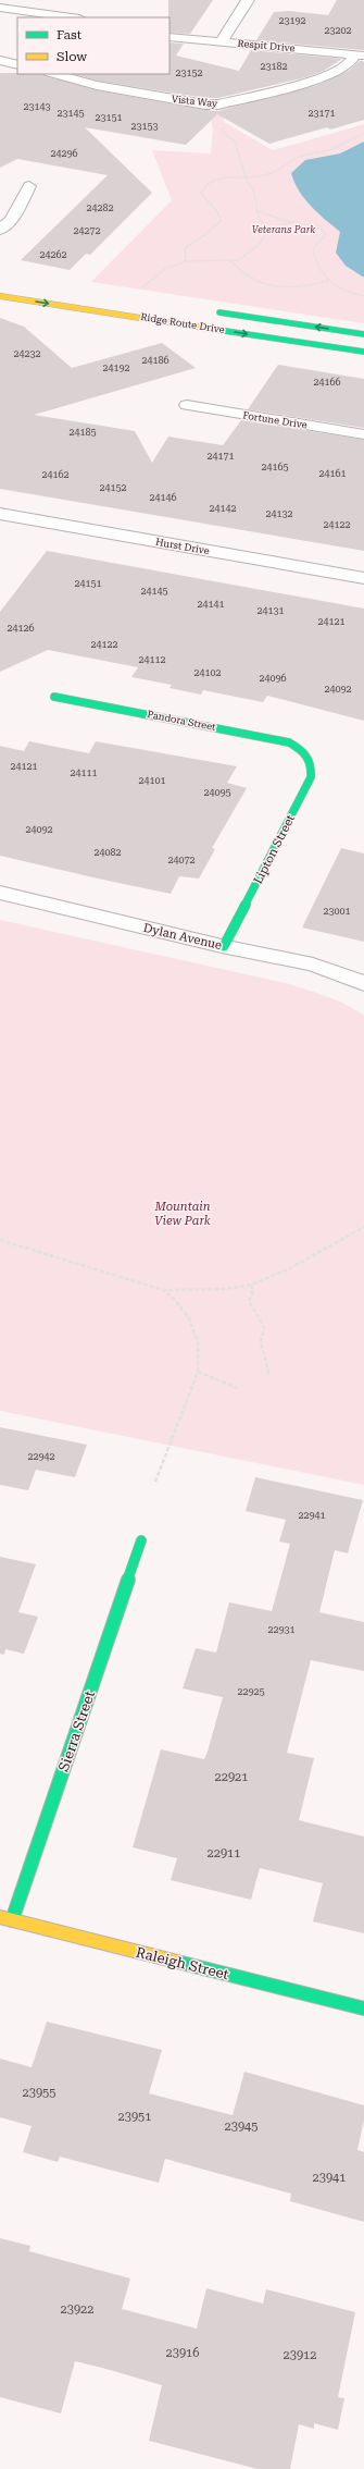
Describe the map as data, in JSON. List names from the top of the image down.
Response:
{
  "streets": {
    "street": [
      "Respit Drive",
      "Vista Way",
      "Ridge Route Drive",
      "Fortune Drive",
      "Hurst Drive",
      "Pandora Street",
      "Lipton Street",
      "Dylan Avenue",
      "Sierra Street",
      "Raleigh Street"
    ]
  },
  "crossings": [
    ["Respit Drive", "Vista Way"],
    ["Pandora Street", "Lipton Street"],
    ["Lipton Street", "Dylan Avenue"],
    ["Sierra Street", "Raleigh Street"]
  ],
  "parks": ["Veterans Park", "Mountain View Park"],
  "house_numbers": [
    "23192",
    "23202",
    "23182",
    "23152",
    "23143",
    "23145",
    "23171",
    "23151",
    "23153",
    "24296",
    "24282",
    "24272",
    "24262",
    "24232",
    "24186",
    "24192",
    "24166",
    "24185",
    "24171",
    "24165",
    "24161",
    "24162",
    "24152",
    "24146",
    "24142",
    "24132",
    "24122",
    "24151",
    "24145",
    "24141",
    "24131",
    "24121",
    "24126",
    "24122",
    "24112",
    "24102",
    "24096",
    "24092",
    "24121",
    "24111",
    "24101",
    "24095",
    "24092",
    "24082",
    "24072",
    "23001",
    "22942",
    "22941",
    "22931",
    "22925",
    "22921",
    "22911",
    "23955",
    "23951",
    "23945",
    "23941",
    "23922",
    "23916",
    "23912"
  ],
  "legend": ["Fast", "Slow"]
}
